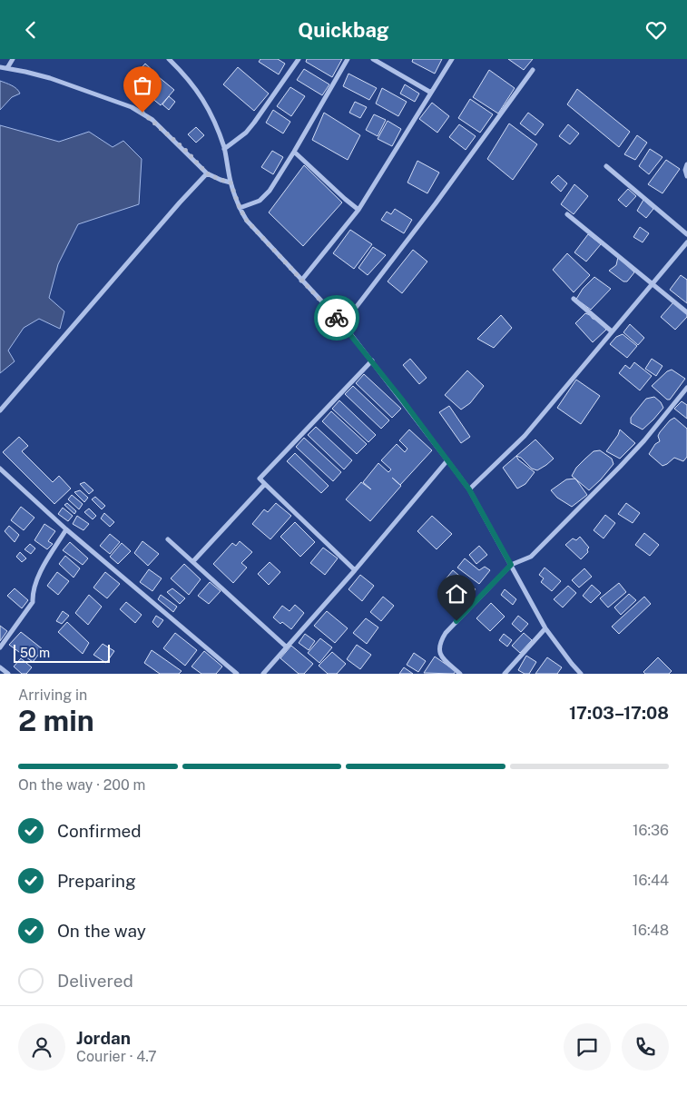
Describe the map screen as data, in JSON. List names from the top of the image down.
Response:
{
  "scale_bar": "50 m",
  "page": {
    "header": "Quickbag",
    "scale": "50 m",
    "heading": ["2 min", "Arriving in", "17:03–17:08"],
    "panel": ["Jordan", "Courier · 4.7"],
    "bar": "On the way · 200 m",
    "list": [
      ["Confirmed", "16:36"],
      ["Preparing", "16:44"],
      ["On the way", "16:48"],
      "Delivered"
    ]
  }
}
